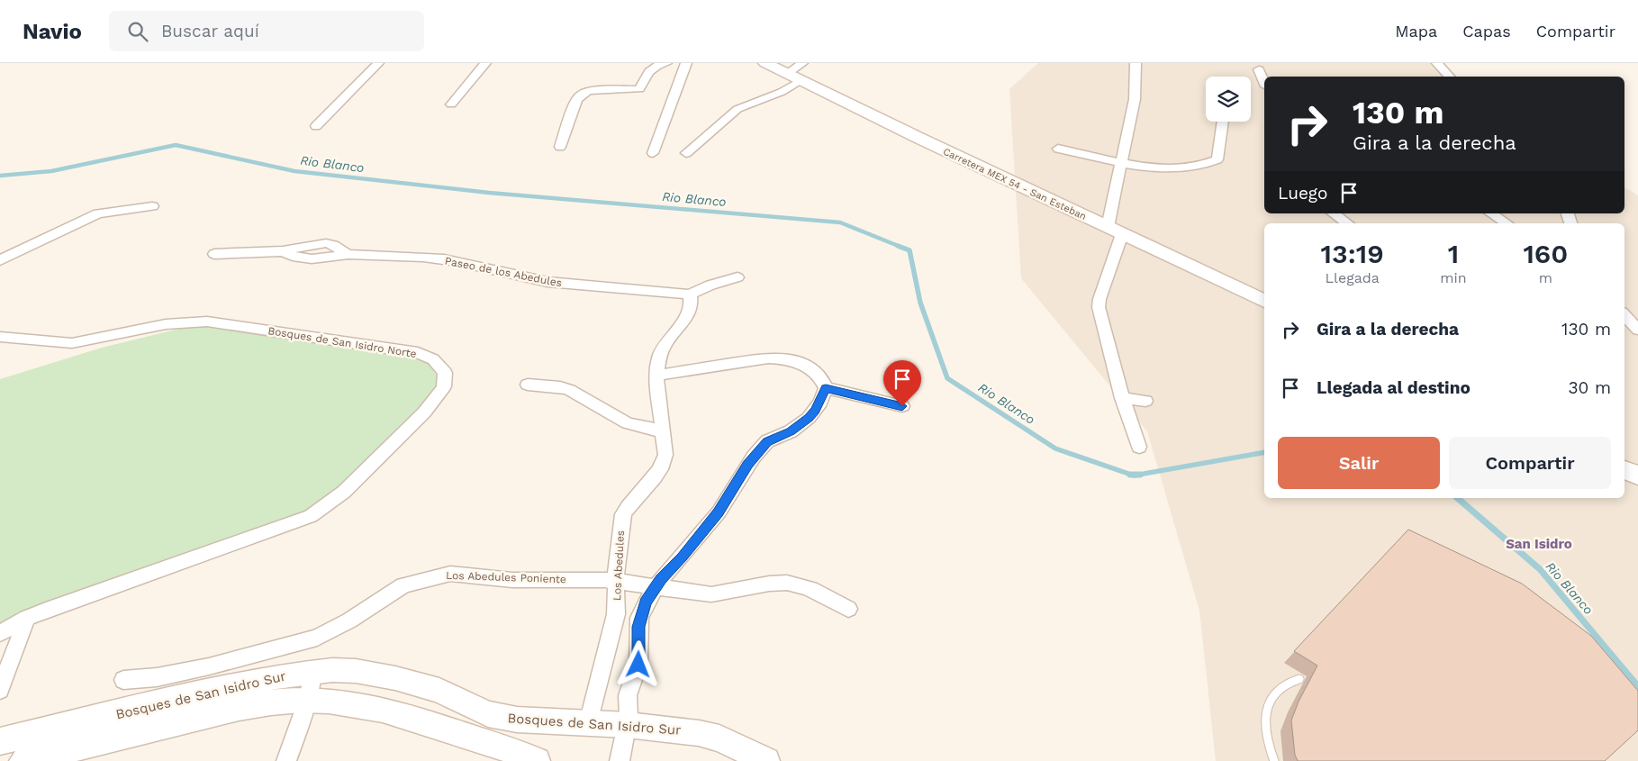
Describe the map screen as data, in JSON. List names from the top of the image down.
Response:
{
  "streets": {
    "main road": ["Carretera MEX 54 - San Esteban", "Bosques de San Isidro Sur"],
    "street": [
      "Paseo de los Abedules",
      "Bosques de San Isidro Norte",
      "Los Abedules",
      "Los Abedules Poniente"
    ]
  },
  "crossings": [
    ["Paseo de los Abedules", "Los Abedules"],
    ["Los Abedules", "Los Abedules Poniente"],
    ["Los Abedules", "Bosques de San Isidro Sur"]
  ],
  "districts": ["San Isidro"],
  "water": ["Rio Blanco"],
  "page": {
    "header": "Navio",
    "search": "Buscar aquí",
    "nav": ["Mapa", "Capas", "Compartir"],
    "turn": ["130 m", "Gira a la derecha"],
    "then": "Luego",
    "eta": [
      "13:19",
      "Llegada",
      "1",
      "min",
      "160",
      "m"
    ],
    "list": [
      {
        "name": "Gira a la derecha",
        "value": "130 m"
      },
      {
        "name": "Llegada al destino",
        "value": "30 m"
      }
    ],
    "buttons": ["Salir", "Compartir"]
  }
}
